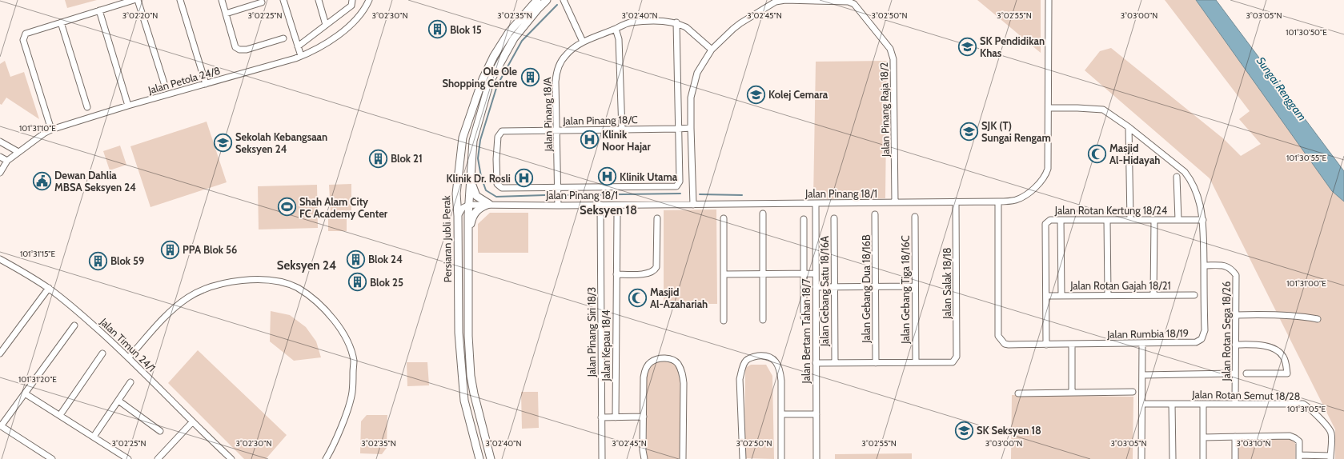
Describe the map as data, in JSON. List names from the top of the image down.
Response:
{
  "streets": {
    "main road": ["Persiaran Jubli Perak"],
    "street": [
      "Jalan Petola 24/8",
      "Jalan Pinang Raja 18/2",
      "Jalan Pinang 18/A",
      "Jalan Pinang 18/C",
      "Jalan Pinang 18/1",
      "Jalan Rotan Kertung 18/24",
      "Jalan Salak 18/18",
      "Jalan Rotan Gajah 18/21",
      "Jalan Gebang Dua 18/16B",
      "Jalan Gebang Tiga 18/16C",
      "Jalan Gebang Satu 18/16A",
      "Jalan Bertam Tahan 18/7",
      "Jalan Rotan Sega 18/26",
      "Jalan Pinang Siri 18/3",
      "Jalan Rumbia 18/19",
      "Jalan Timun 24/1",
      "Jalan Kepau 18/4",
      "Jalan Rotan Semut 18/28"
    ]
  },
  "crossings": [
    ["Jalan Pinang Raja 18/2", "Jalan Pinang 18/A"],
    ["Jalan Pinang Raja 18/2", "Jalan Pinang 18/C"],
    ["Jalan Pinang Raja 18/2", "Jalan Pinang 18/1"],
    ["Jalan Pinang 18/A", "Jalan Pinang 18/C"],
    ["Jalan Pinang 18/A", "Jalan Pinang 18/1"],
    ["Jalan Pinang 18/1", "Persiaran Jubli Perak"],
    ["Jalan Pinang 18/1", "Jalan Salak 18/18"],
    ["Jalan Pinang 18/1", "Jalan Bertam Tahan 18/7"],
    ["Jalan Pinang 18/1", "Jalan Pinang Siri 18/3"],
    ["Jalan Pinang 18/1", "Jalan Rumbia 18/19"],
    ["Jalan Rotan Kertung 18/24", "Jalan Rotan Gajah 18/21"],
    ["Jalan Rotan Kertung 18/24", "Jalan Rumbia 18/19"],
    ["Jalan Salak 18/18", "Jalan Gebang Tiga 18/16C"],
    ["Jalan Rotan Sega 18/26", "Jalan Rumbia 18/19"],
    ["Jalan Rotan Sega 18/26", "Jalan Rotan Semut 18/28"]
  ],
  "districts": ["Seksyen 18", "Seksyen 24"],
  "water": ["Sungai Renggam"],
  "places": {
    "building": [
      "Blok 15",
      "Ole Ole Shopping Centre",
      "Blok 21",
      "PPA Blok 56",
      "Blok 24",
      "Blok 59",
      "Blok 25"
    ],
    "school or university": [
      "SK Pendidikan Khas",
      "Kolej Cemara",
      "SJK (T) Sungai Rengam",
      "Sekolah Kebangsaan Seksyen 24",
      "SK Seksyen 18"
    ],
    "hospital": ["Klinik Noor Hajar", "Klinik Utama", "Klinik Dr. Rosli"],
    "mosque": ["Masjid Al-Hidayah", "Masjid Al-Azahariah"],
    "public building": ["Dewan Dahlia MBSA Seksyen 24"],
    "sports": ["Shah Alam City FC Academy Center"]
  },
  "coordinates": [
    "3°02'20\"N",
    "3°02'25\"N",
    "3°02'30\"N",
    "3°02'35\"N",
    "3°02'40\"N",
    "3°02'45\"N",
    "3°02'50\"N",
    "3°02'55\"N",
    "3°03'00\"N",
    "3°03'05\"N",
    "101°30'50\"E",
    "101°31'10\"E",
    "101°30'55\"E",
    "101°31'15\"E",
    "101°31'00\"E",
    "101°31'20\"E",
    "101°31'05\"E",
    "3°03'10\"N"
  ]
}
